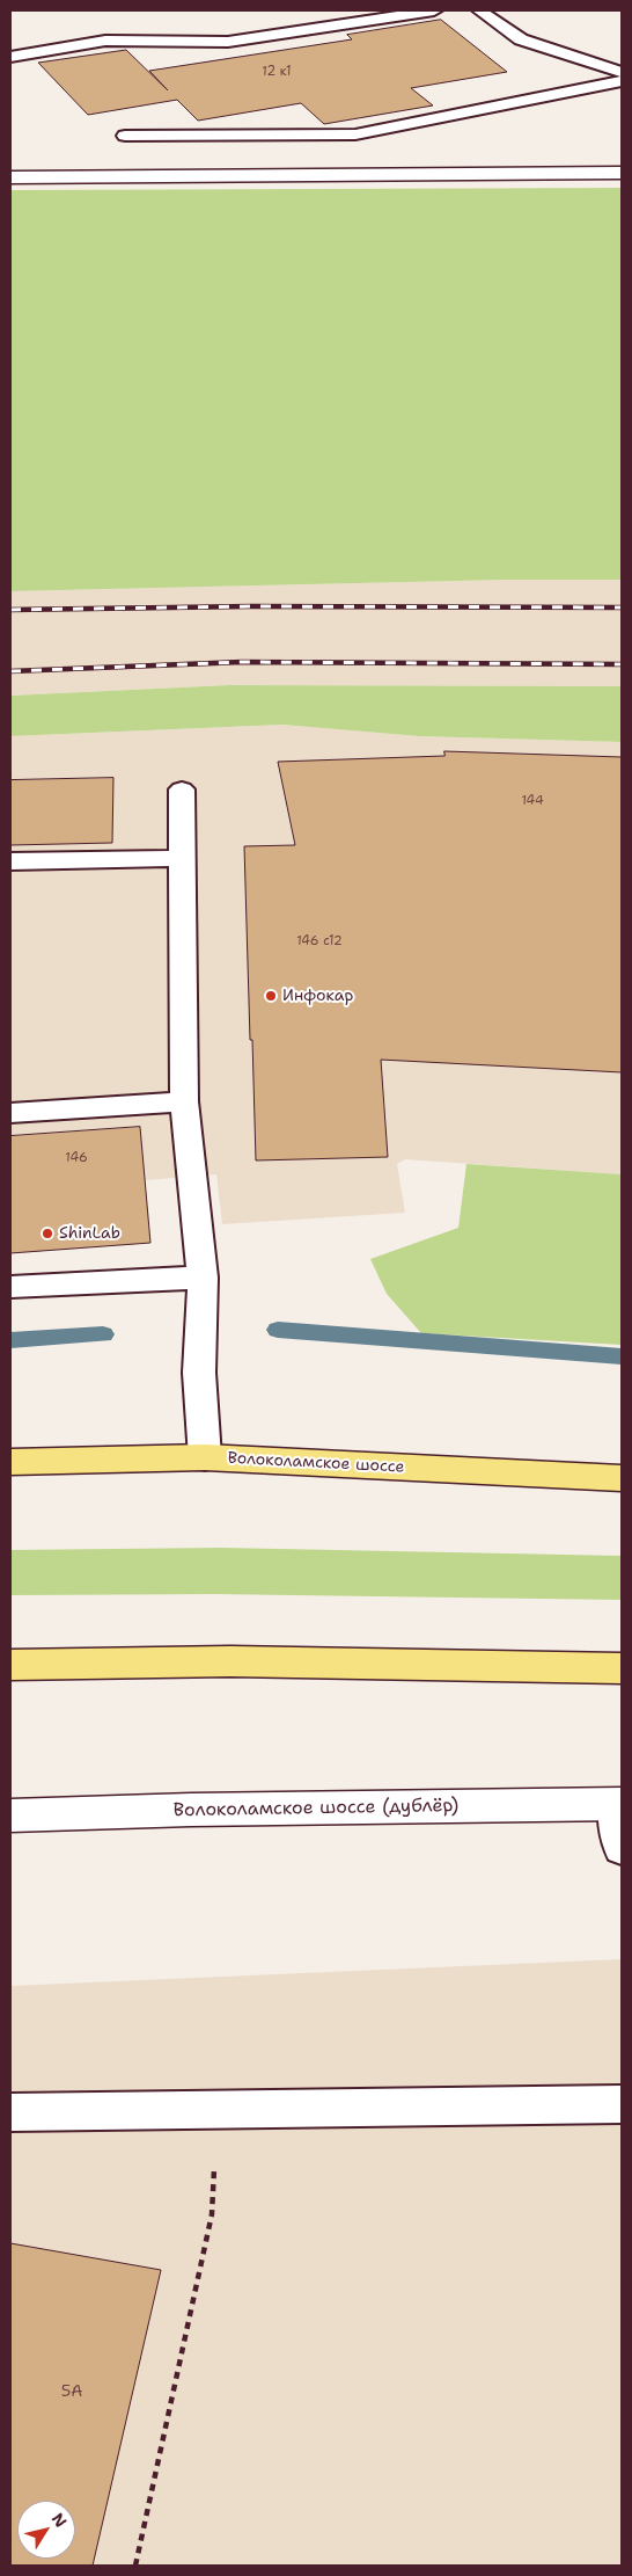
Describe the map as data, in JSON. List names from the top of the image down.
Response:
{
  "streets": {
    "main road": ["Волоколамское шоссе"],
    "street": ["Волоколамское шоссе (дублёр)"]
  },
  "places": ["Инфокар", "ShinLab"],
  "house_numbers": [
    "12 к1",
    "144",
    "146 с12",
    "146",
    "5А"
  ],
  "north": "top right"
}
